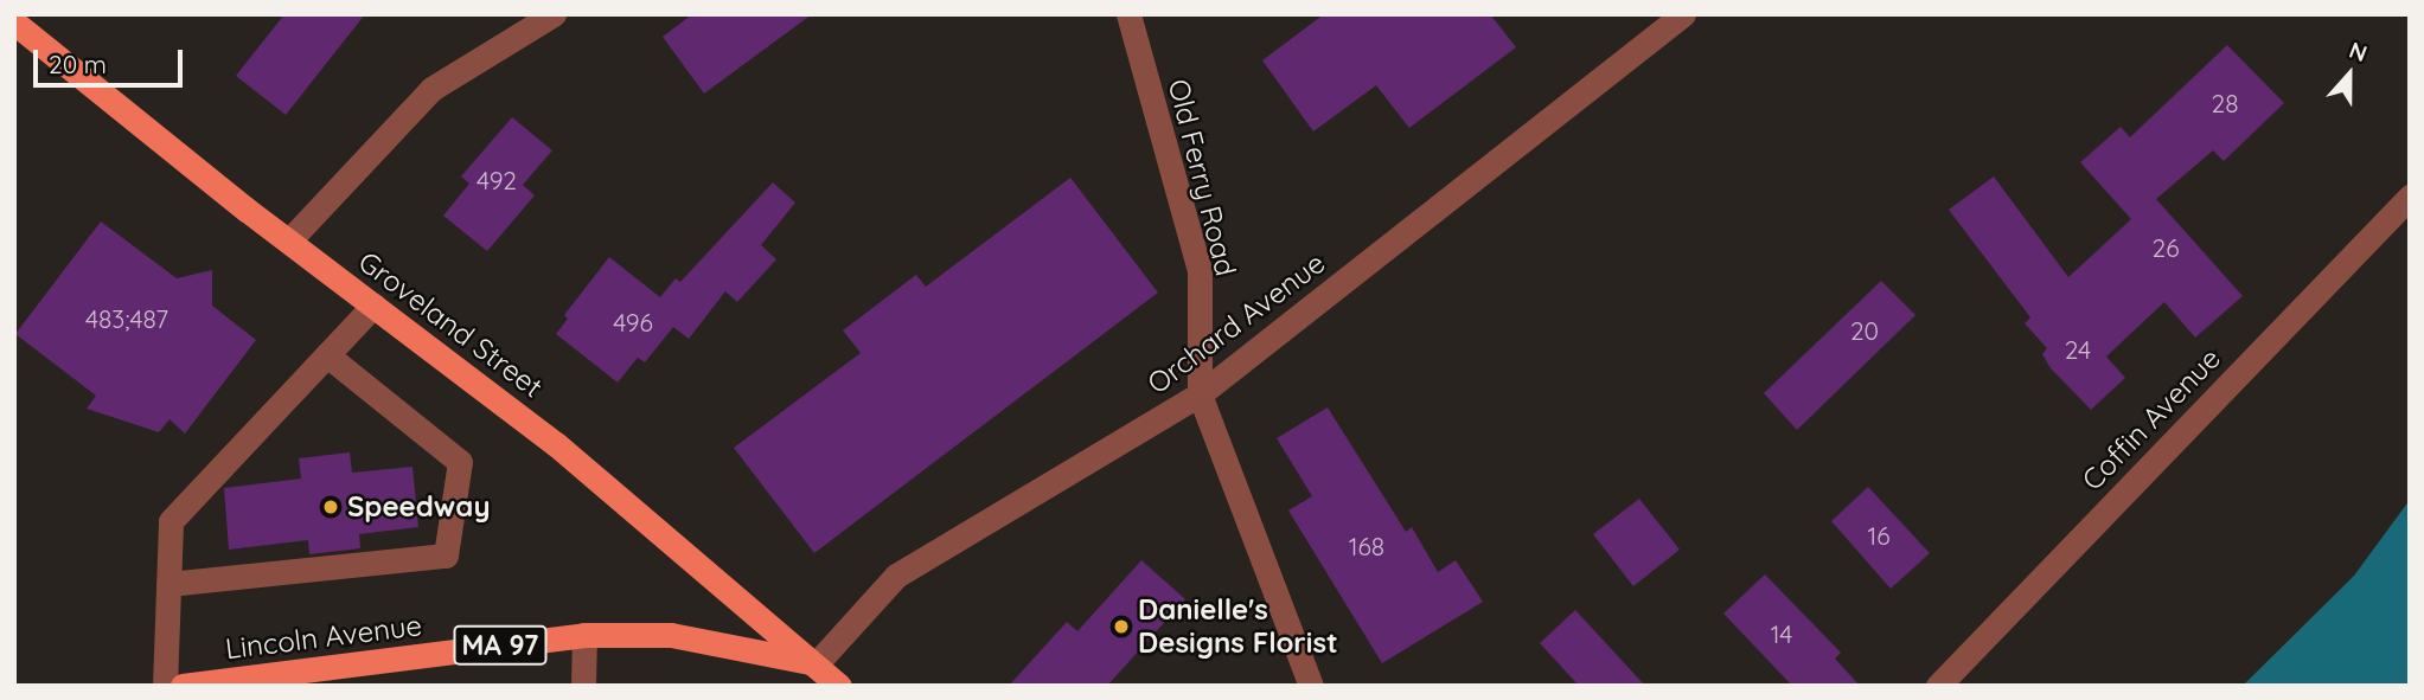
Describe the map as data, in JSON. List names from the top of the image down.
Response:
{
  "streets": {
    "main road": ["Groveland Street", "Lincoln Avenue", "MA 97"],
    "street": ["Old Ferry Road", "Orchard Avenue", "Coffin Avenue"]
  },
  "crossings": [
    ["Old Ferry Road", "Orchard Avenue"],
    ["Orchard Avenue", "Groveland Street"],
    ["Orchard Avenue", "Lincoln Avenue"],
    ["Groveland Street", "Lincoln Avenue"]
  ],
  "places": ["Speedway", "Danielle's Designs Florist"],
  "house_numbers": [
    "28",
    "492",
    "26",
    "483;487",
    "496",
    "20",
    "24",
    "16",
    "168",
    "14"
  ],
  "scale_bar": "20 m",
  "north": "top"
}
